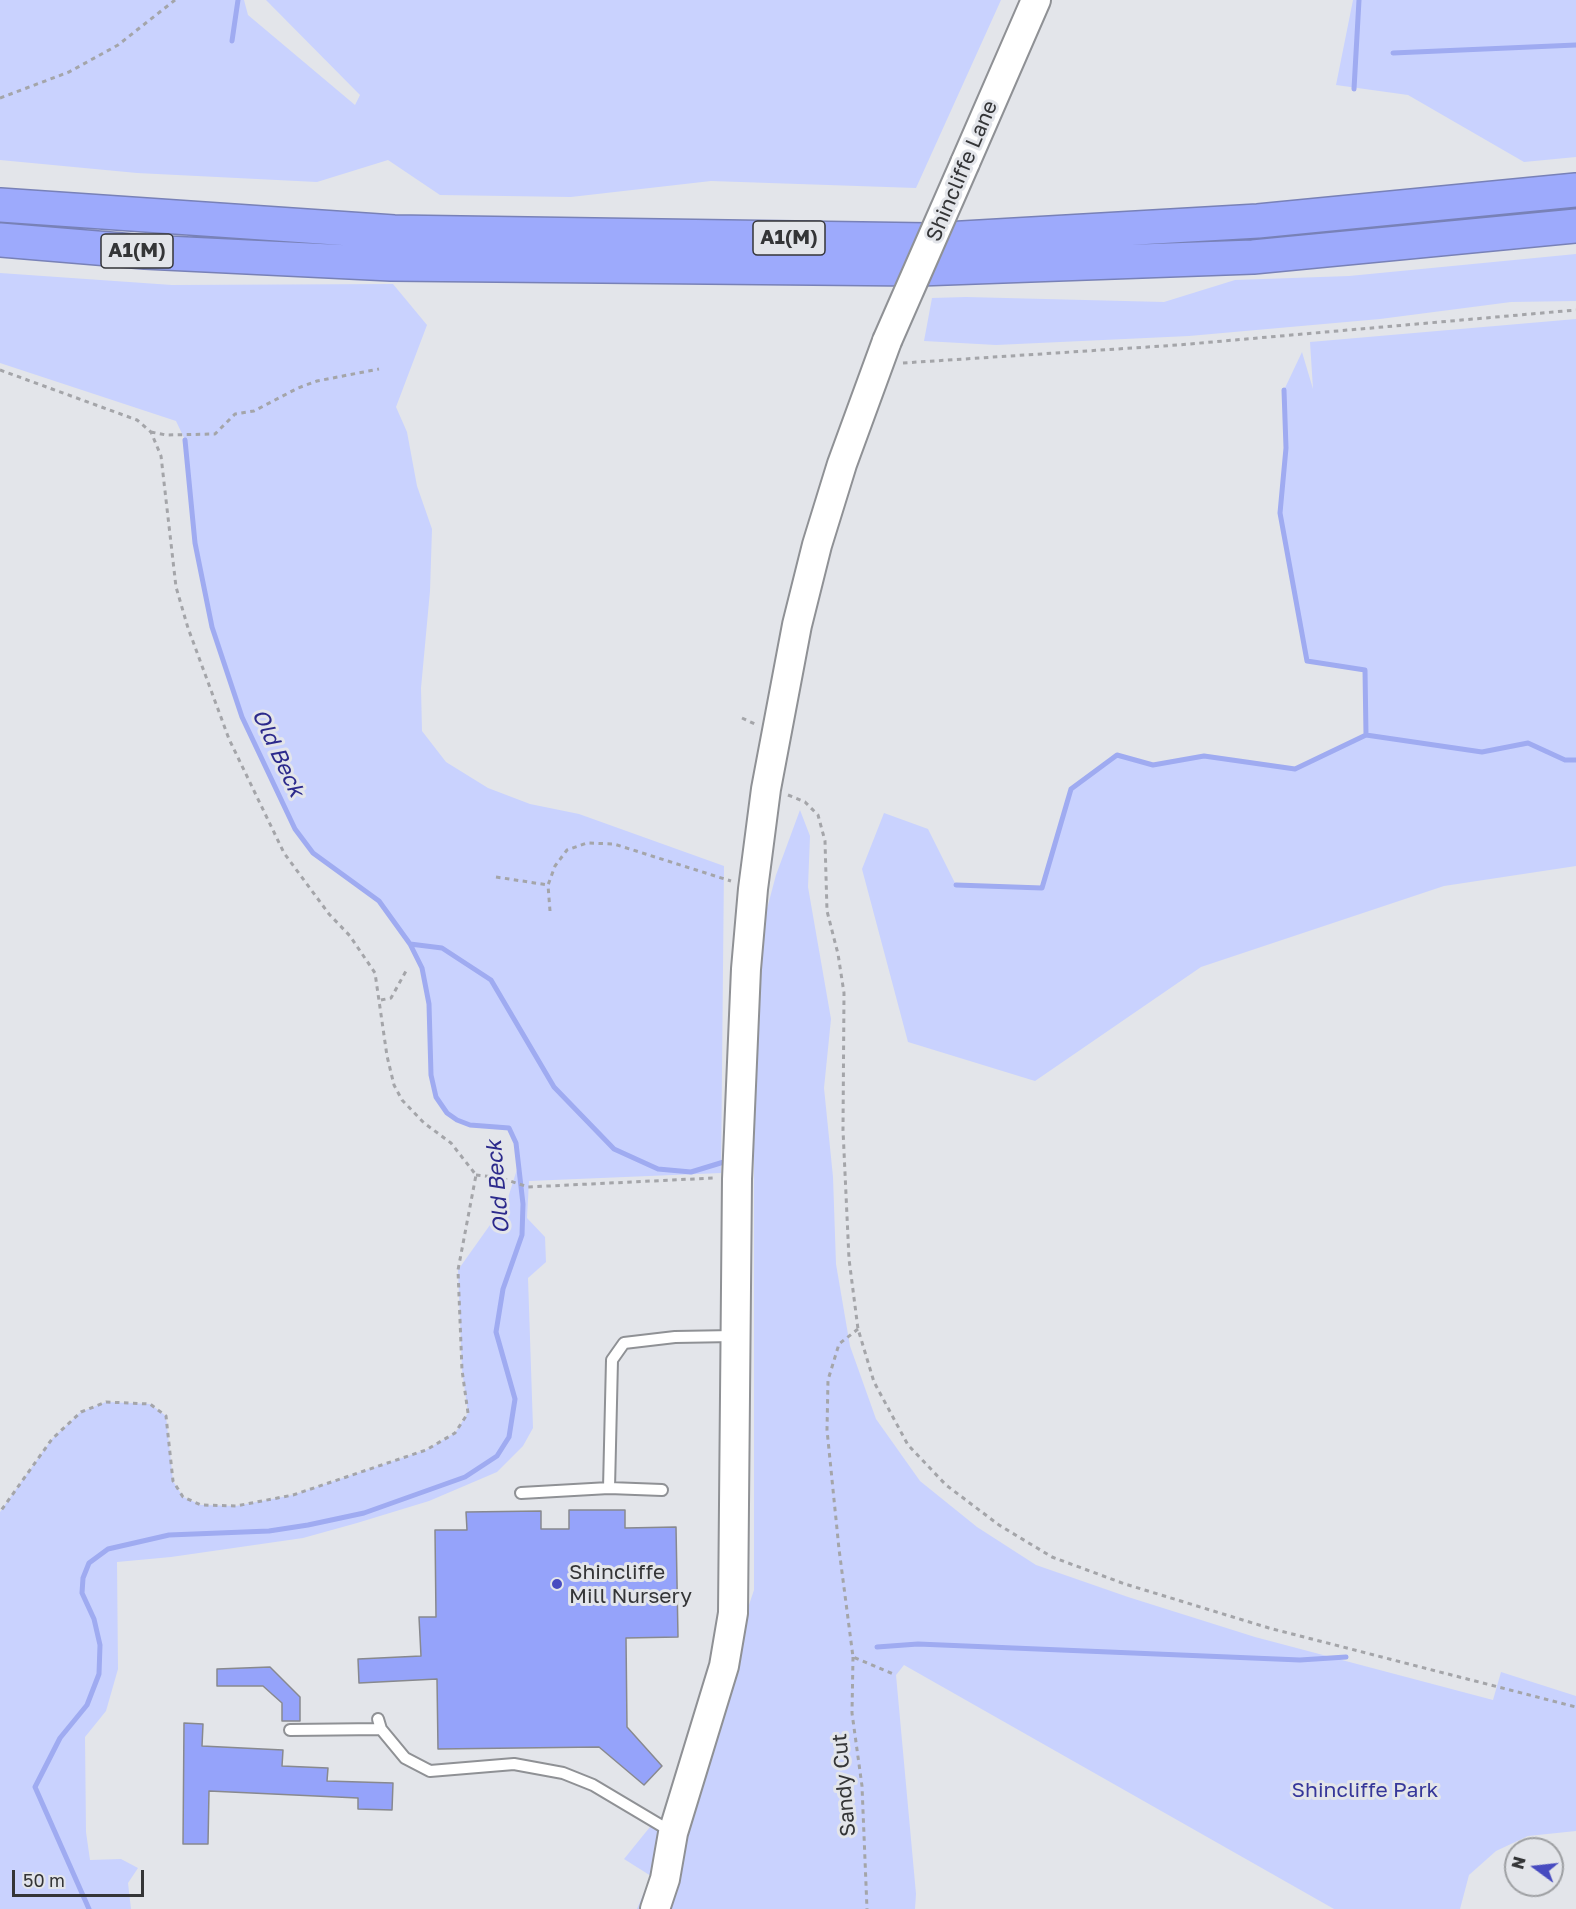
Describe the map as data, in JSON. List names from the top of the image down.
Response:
{
  "streets": {
    "highway": ["A1(M)"],
    "main road": ["Shincliffe Lane"],
    "path": ["Sandy Cut"]
  },
  "water": ["Old Beck"],
  "parks": ["Shincliffe Park"],
  "places": ["Shincliffe Mill Nursery"],
  "scale_bar": "50 m",
  "north": "left"
}
